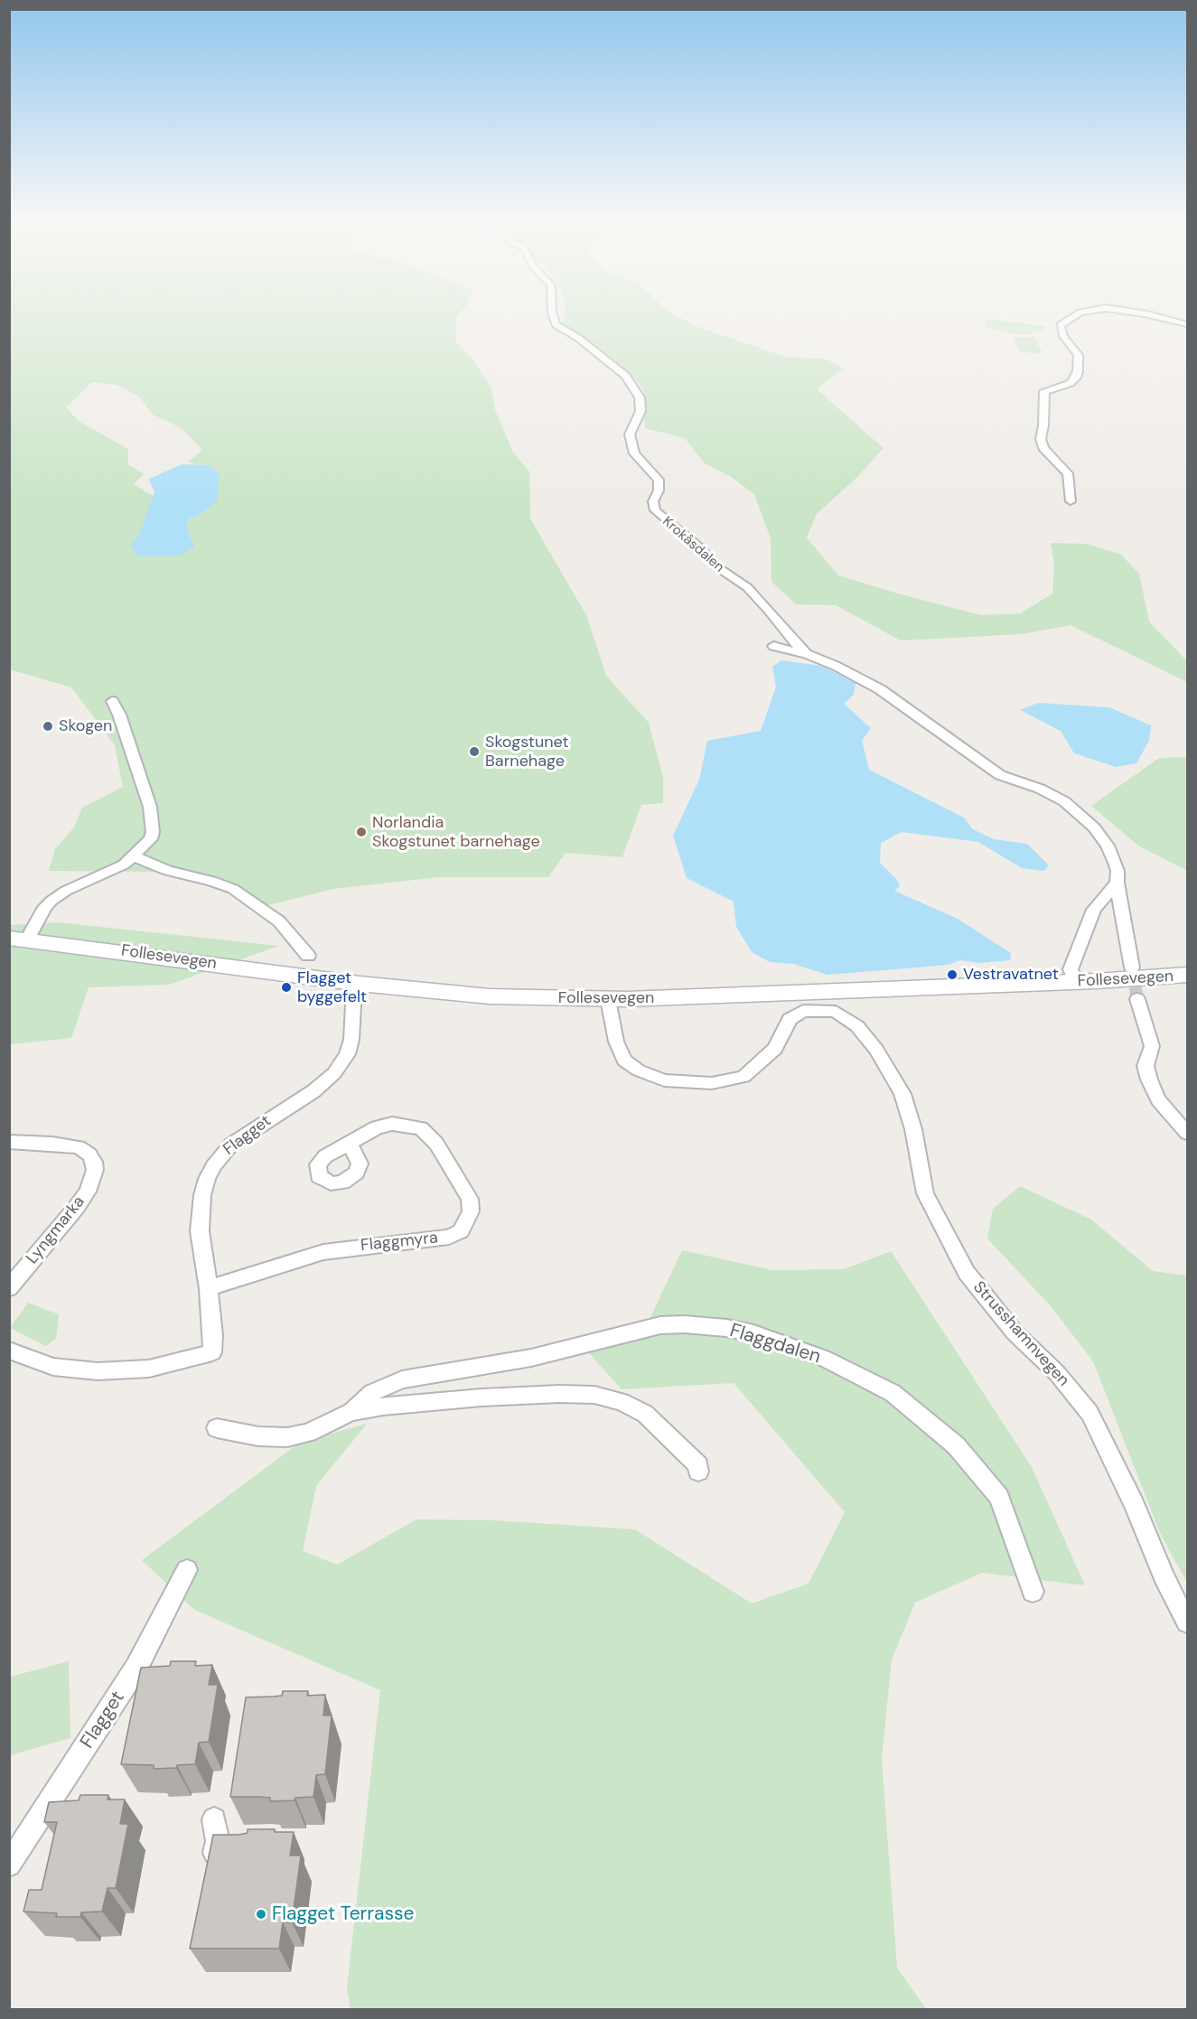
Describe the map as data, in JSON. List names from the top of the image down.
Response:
{
  "streets": {
    "main road": ["Follesevegen"],
    "street": [
      "Krokåsdalen",
      "Flagget",
      "Lyngmarka",
      "Flaggmyra",
      "Strusshamnvegen",
      "Flaggdalen"
    ]
  },
  "crossings": [
    ["Follesevegen", "Flagget"],
    ["Follesevegen", "Strusshamnvegen"],
    ["Flagget", "Flaggmyra"]
  ],
  "places": [
    "Skogen",
    "Skogstunet Barnehage",
    "Norlandia Skogstunet barnehage",
    "Vestravatnet",
    "Flagget byggefelt",
    "Flagget Terrasse"
  ]
}
